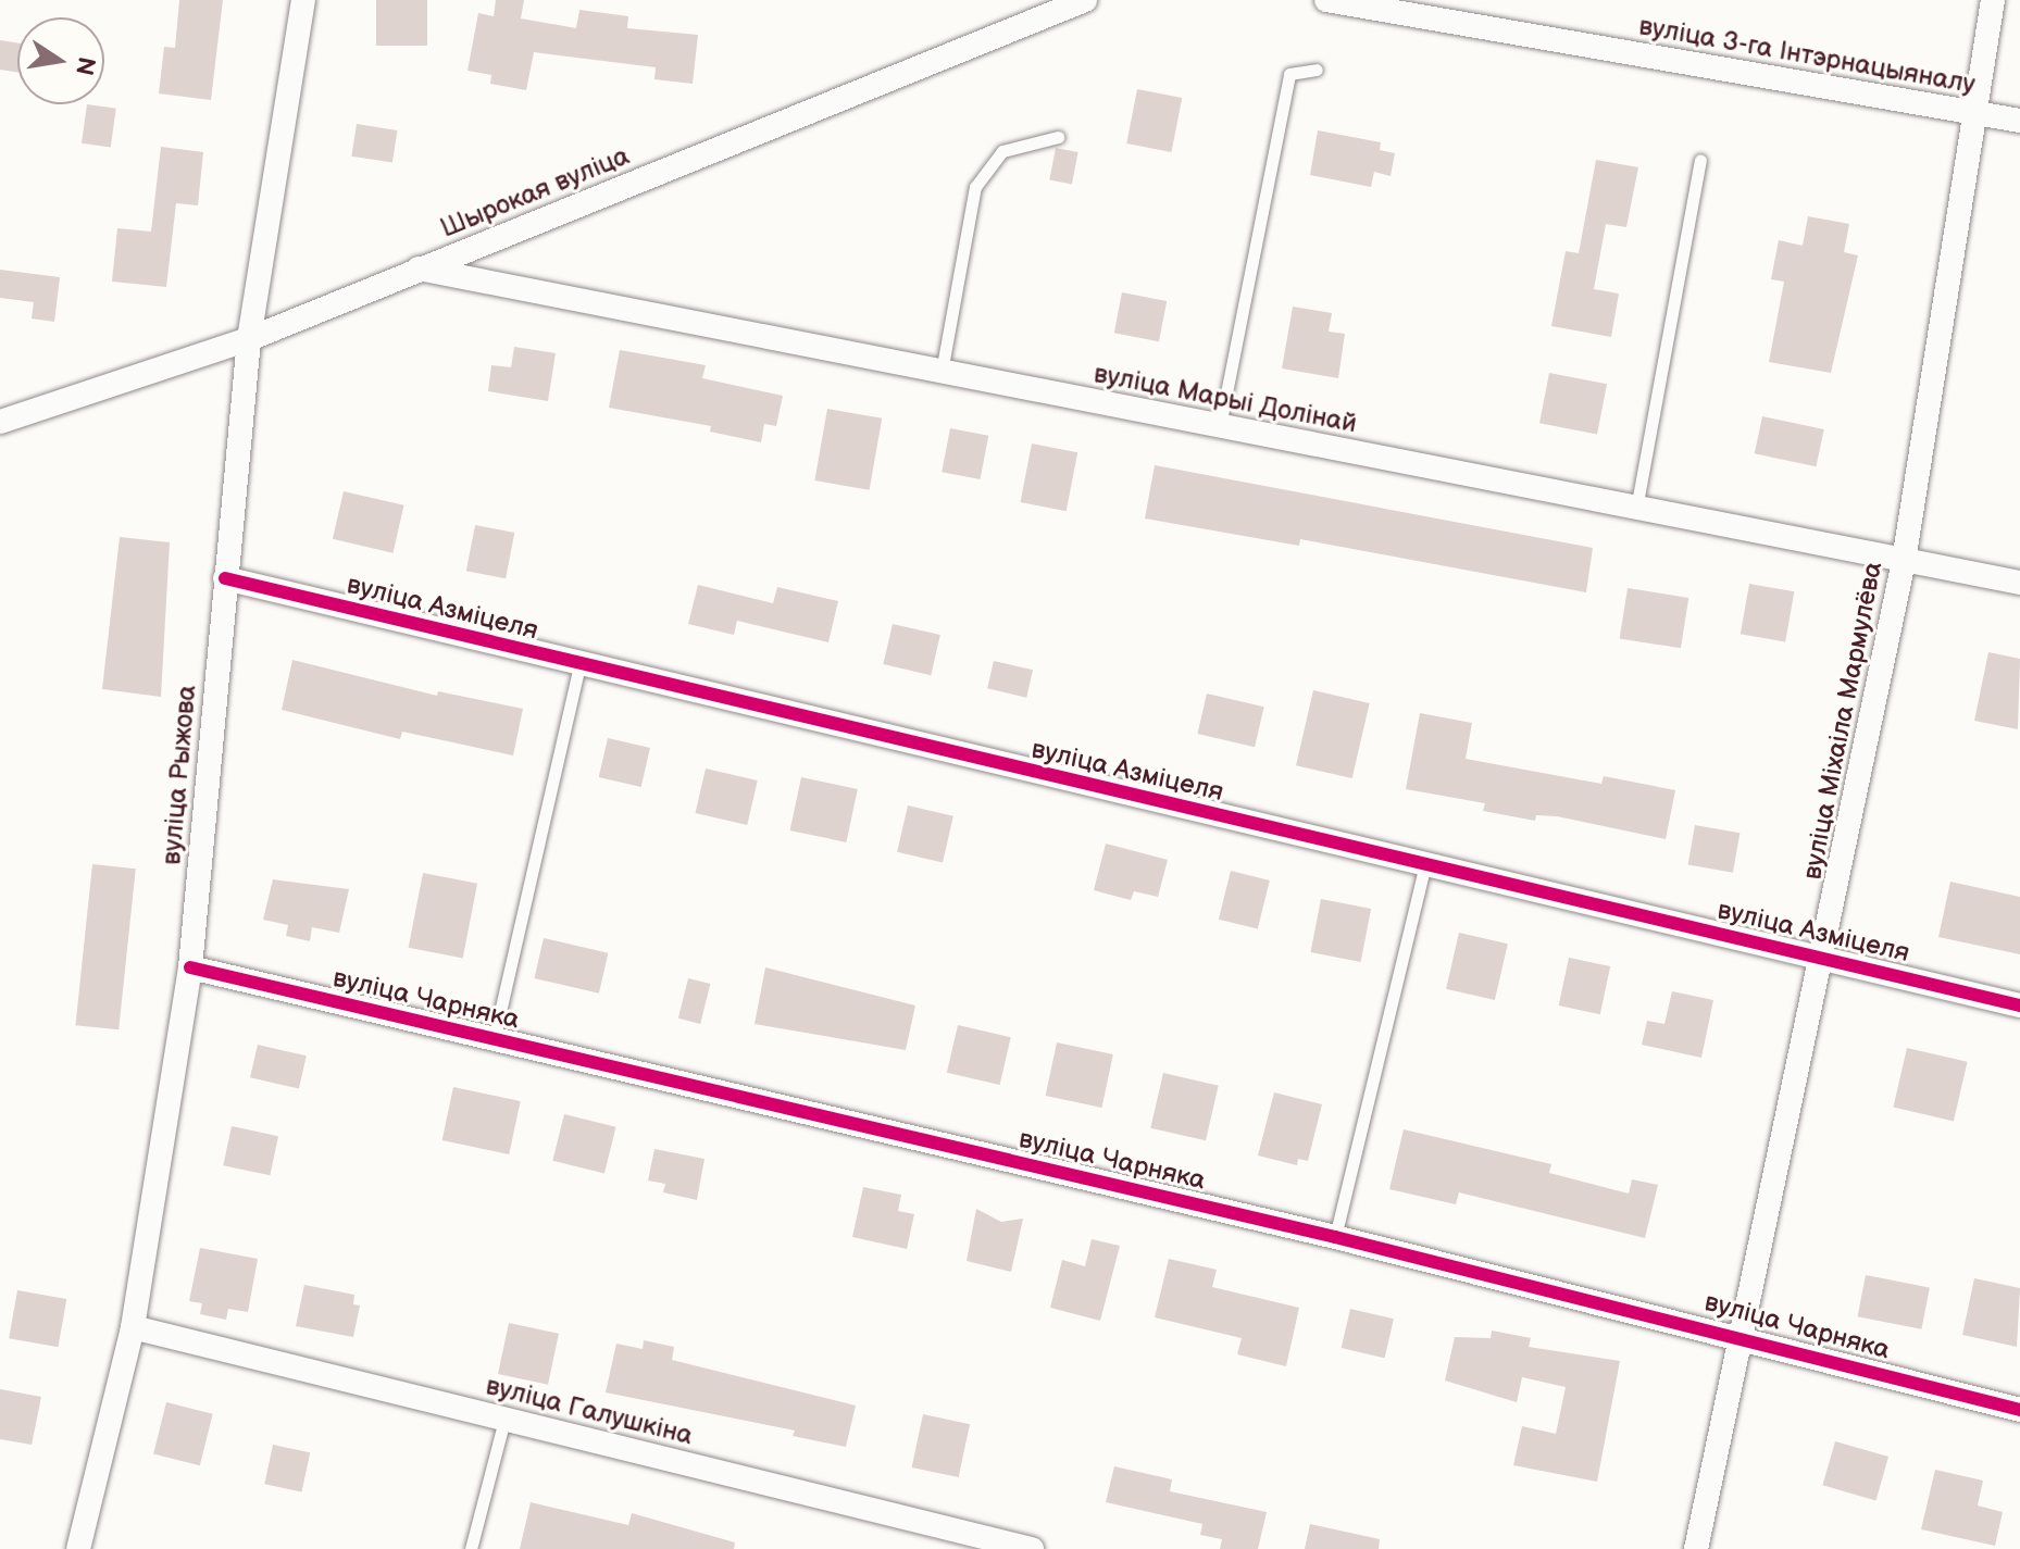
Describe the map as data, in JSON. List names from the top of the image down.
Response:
{
  "streets": {
    "street": [
      "вуліца 3-га Інтэрнацыяналу",
      "Шырокая вуліца",
      "вуліца Марыі Долінай",
      "вуліца Азміцеля",
      "вуліца Міхаіла Мармулёва",
      "вуліца Рыжова",
      "вуліца Чарняка",
      "вуліца Галушкіна"
    ]
  },
  "crossings": [
    ["вуліца 3-га Інтэрнацыяналу", "вуліца Міхаіла Мармулёва"],
    ["Шырокая вуліца", "вуліца Марыі Долінай"],
    ["Шырокая вуліца", "вуліца Рыжова"],
    ["вуліца Марыі Долінай", "вуліца Міхаіла Мармулёва"],
    ["вуліца Азміцеля", "вуліца Міхаіла Мармулёва"],
    ["вуліца Азміцеля", "вуліца Рыжова"],
    ["вуліца Міхаіла Мармулёва", "вуліца Чарняка"],
    ["вуліца Рыжова", "вуліца Чарняка"],
    ["вуліца Рыжова", "вуліца Галушкіна"]
  ],
  "north": "right"
}
